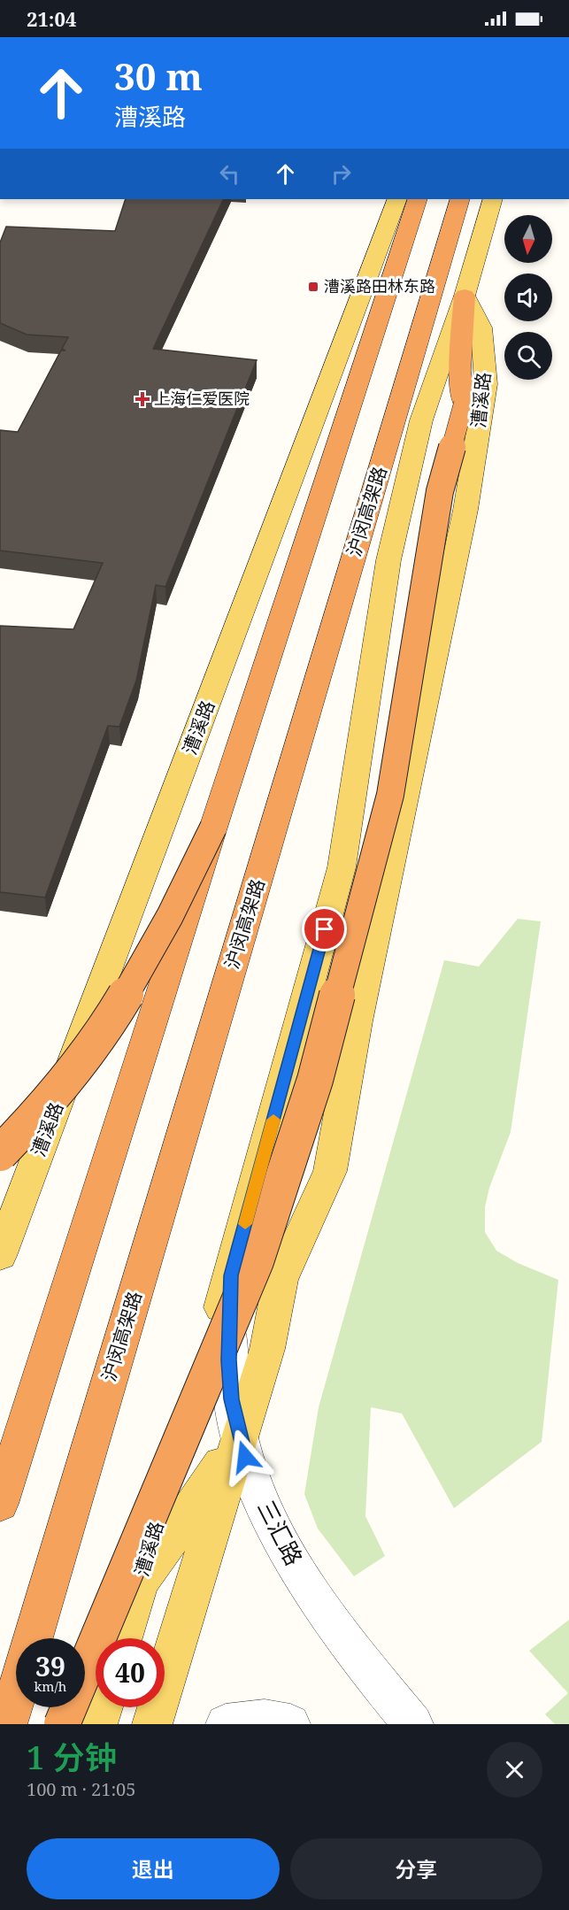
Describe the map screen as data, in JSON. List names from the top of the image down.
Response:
{
  "streets": {
    "highway": ["沪闵高架路"],
    "main road": ["漕溪路"],
    "street": ["三汇路"]
  },
  "crossings": [
    ["漕溪路", "三汇路"]
  ],
  "places": {
    "transit": ["漕溪路田林东路"],
    "health": ["上海仁爱医院"]
  },
  "north": "bottom",
  "page": {
    "status": "21:04",
    "turn": ["30 m", "漕溪路"],
    "speed": "39 km/h",
    "limit": "40",
    "heading": ["1 分钟", "100 m · 21:05"],
    "buttons": ["退出", "分享"]
  }
}
